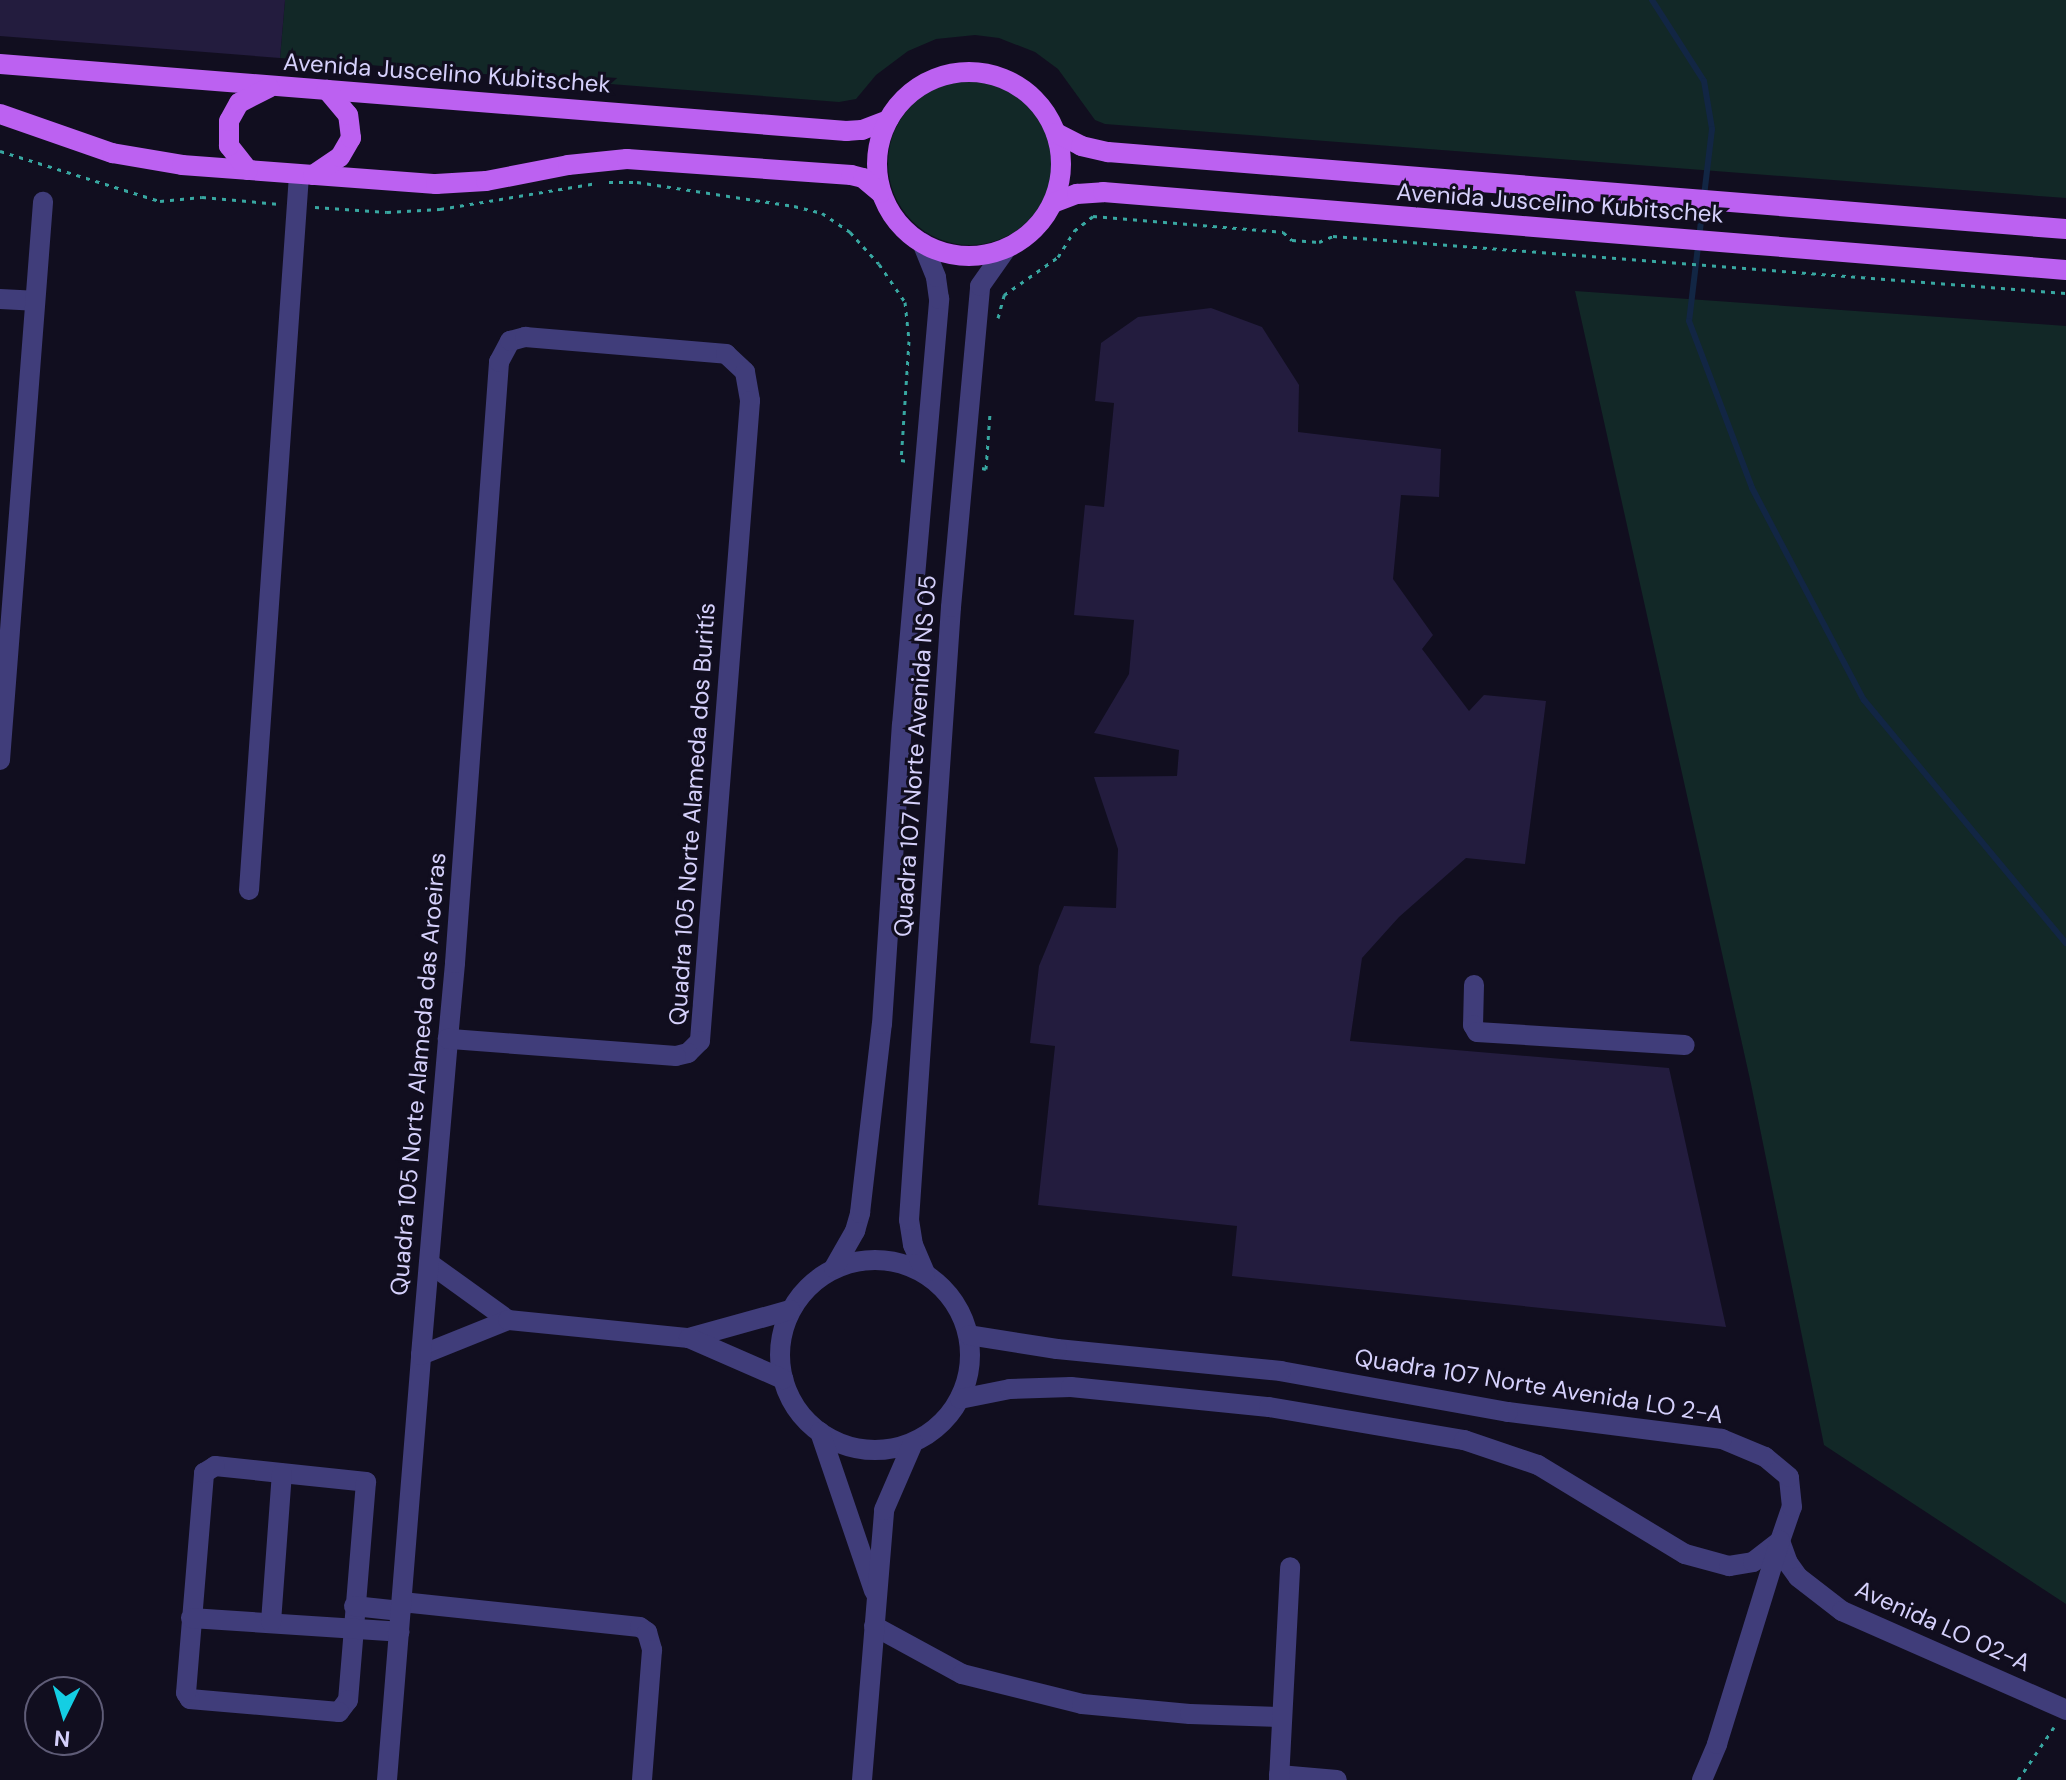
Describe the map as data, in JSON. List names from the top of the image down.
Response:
{
  "streets": {
    "main road": ["Avenida Juscelino Kubitschek"],
    "street": [
      "Quadra 107 Norte Avenida NS 05",
      "Quadra 105 Norte Alameda dos Buritís",
      "Quadra 105 Norte Alameda das Aroeiras",
      "Quadra 107 Norte Avenida LO 2-A",
      "Avenida LO 02-A"
    ]
  },
  "crossings": [
    ["Avenida Juscelino Kubitschek", "Quadra 107 Norte Avenida NS 05"],
    ["Quadra 107 Norte Avenida NS 05", "Quadra 107 Norte Avenida LO 2-A"],
    ["Quadra 105 Norte Alameda dos Buritís", "Quadra 105 Norte Alameda das Aroeiras"],
    ["Quadra 107 Norte Avenida LO 2-A", "Avenida LO 02-A"]
  ],
  "north": "bottom"
}
